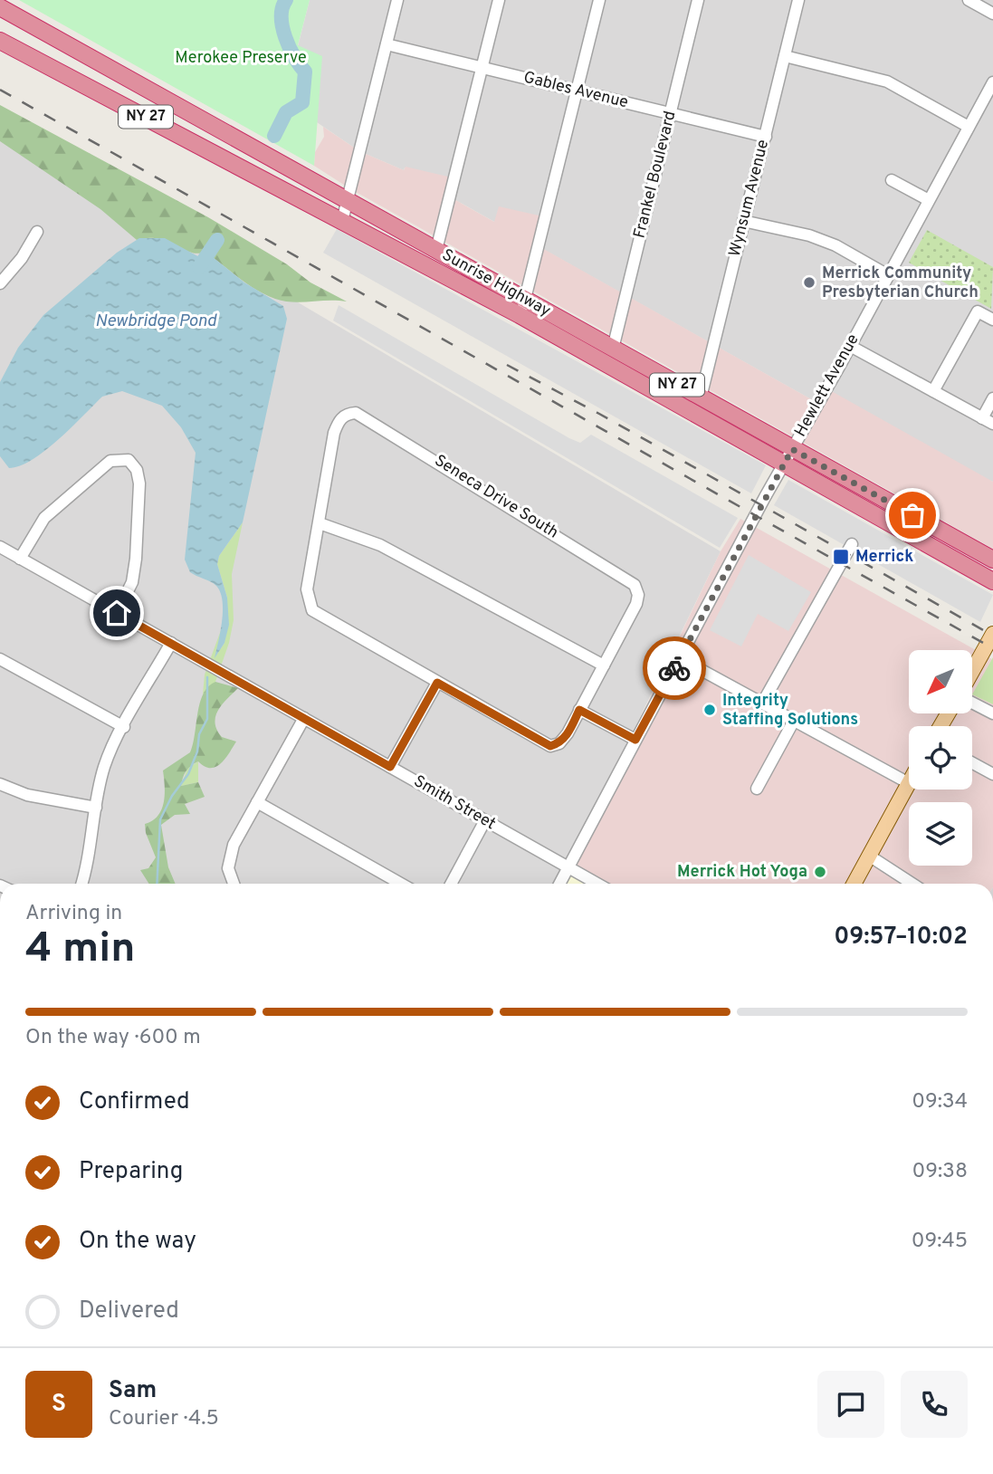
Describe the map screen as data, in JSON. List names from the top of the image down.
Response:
{
  "streets": {
    "highway": ["NY 27", "Sunrise Highway"],
    "street": [
      "Gables Avenue",
      "Frankel Boulevard",
      "Wynsum Avenue",
      "Hewlett Avenue",
      "Seneca Drive South",
      "Smith Street"
    ]
  },
  "crossings": [
    ["Gables Avenue", "Frankel Boulevard"],
    ["Gables Avenue", "Wynsum Avenue"],
    ["Frankel Boulevard", "Sunrise Highway"],
    ["Wynsum Avenue", "Sunrise Highway"],
    ["Sunrise Highway", "Hewlett Avenue"],
    ["Hewlett Avenue", "Smith Street"]
  ],
  "water": ["Newbridge Pond"],
  "parks": ["Merokee Preserve"],
  "places": {
    "other": ["Merrick Community Presbyterian Church", "Integrity Staffing Solutions", "Merrick Hot Yoga"],
    "transit": ["Merrick"]
  },
  "north": "bottom left",
  "page": {
    "heading": ["4 min", "Arriving in", "09:57–10:02"],
    "panel": ["Sam", "Courier · 4.5"],
    "bar": "On the way · 600 m",
    "list": [
      ["Confirmed", "09:34"],
      ["Preparing", "09:38"],
      ["On the way", "09:45"],
      "Delivered"
    ],
    "round": "S"
  }
}
